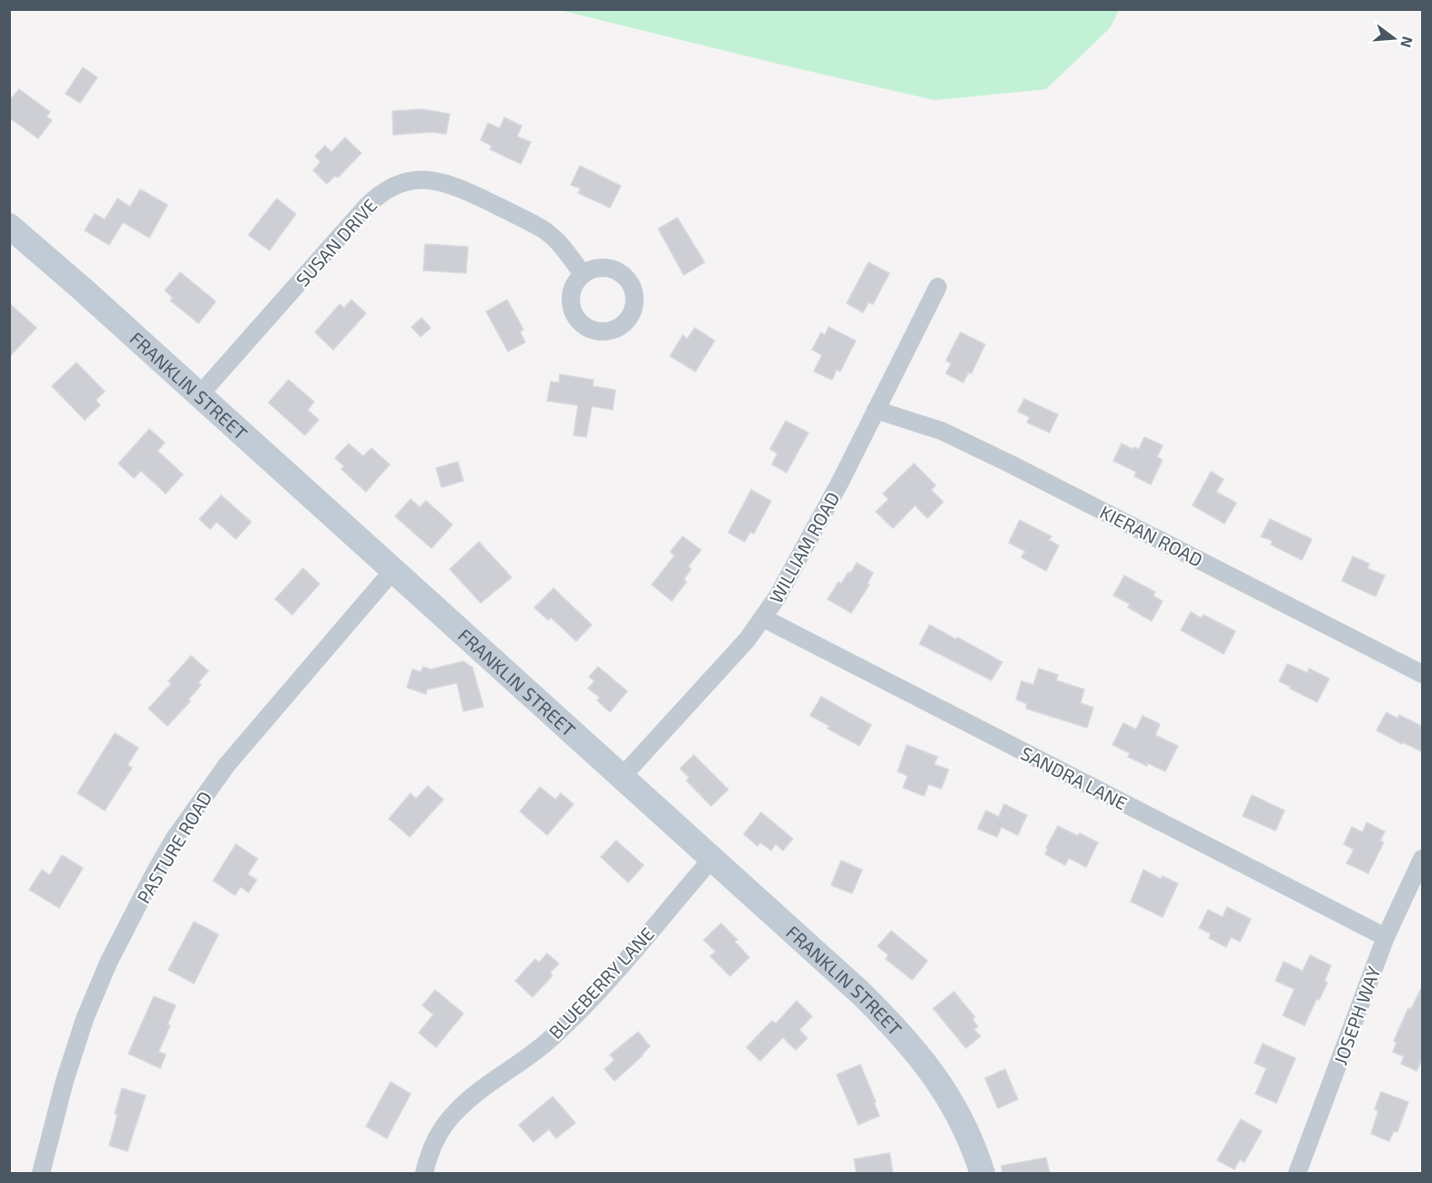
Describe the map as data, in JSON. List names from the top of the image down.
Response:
{
  "streets": {
    "main road": ["FRANKLIN STREET"],
    "street": [
      "SUSAN DRIVE",
      "KIERAN ROAD",
      "WILLIAM ROAD",
      "SANDRA LANE",
      "PASTURE ROAD",
      "BLUEBERRY LANE",
      "JOSEPH WAY"
    ]
  },
  "crossings": [
    ["SUSAN DRIVE", "FRANKLIN STREET"],
    ["FRANKLIN STREET", "WILLIAM ROAD"],
    ["FRANKLIN STREET", "PASTURE ROAD"],
    ["FRANKLIN STREET", "BLUEBERRY LANE"],
    ["KIERAN ROAD", "WILLIAM ROAD"],
    ["WILLIAM ROAD", "SANDRA LANE"],
    ["SANDRA LANE", "JOSEPH WAY"]
  ],
  "north": "right"
}
